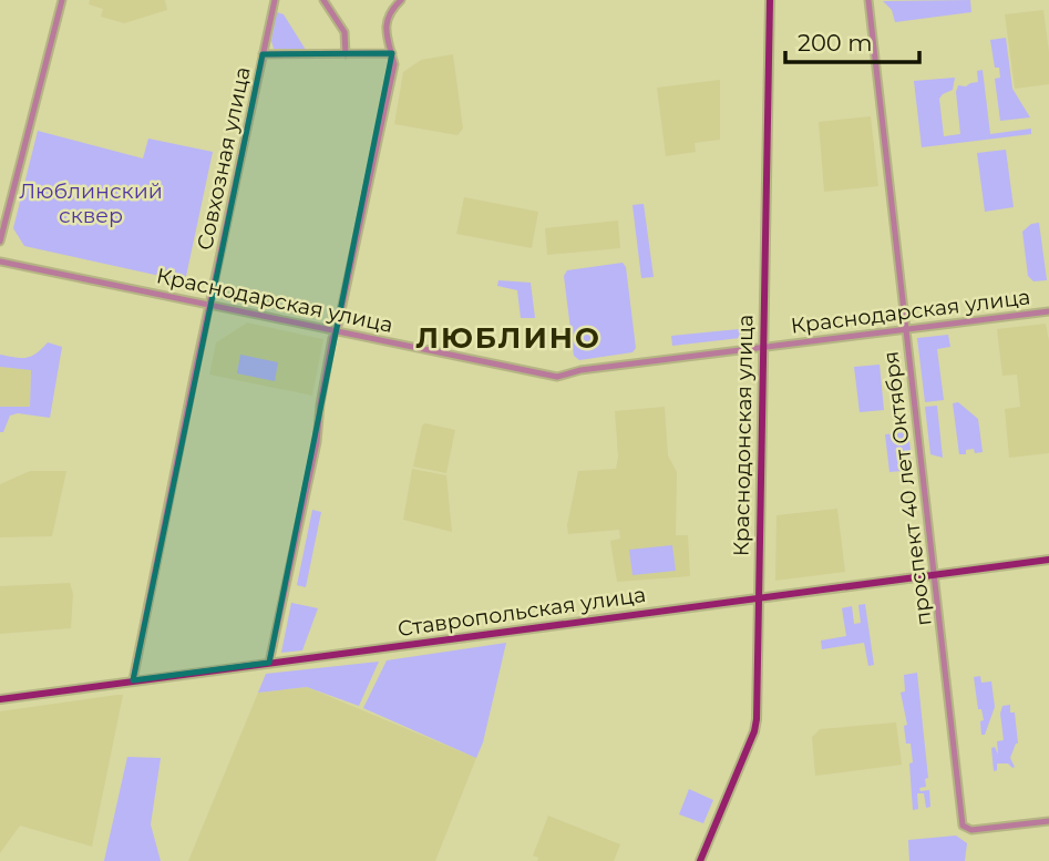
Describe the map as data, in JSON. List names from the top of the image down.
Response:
{
  "streets": {
    "main road": ["Краснодонская улица", "Ставропольская улица"],
    "street": ["Совхозная улица", "Краснодарская улица", "проспект 40 лет Октября"]
  },
  "crossings": [
    ["Совхозная улица", "Краснодарская улица"],
    ["Совхозная улица", "Ставропольская улица"],
    ["Краснодарская улица", "Краснодонская улица"],
    ["Краснодарская улица", "проспект 40 лет Октября"],
    ["Краснодонская улица", "Ставропольская улица"],
    ["проспект 40 лет Октября", "Ставропольская улица"]
  ],
  "districts": ["ЛЮБЛИНО"],
  "parks": ["Люблинский сквер"],
  "scale_bar": "200 m"
}
